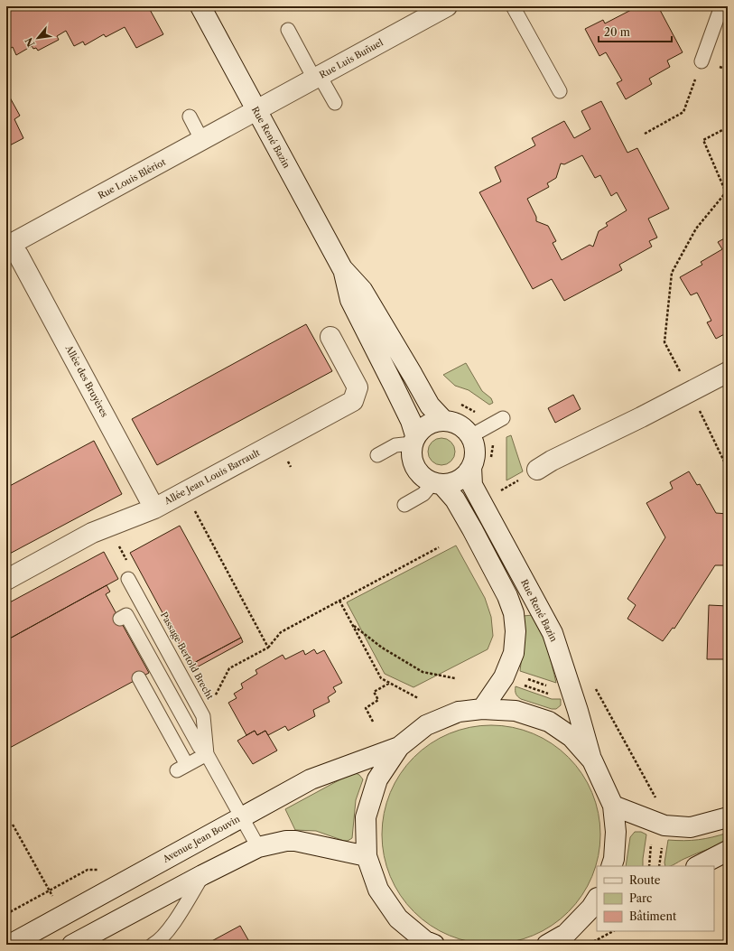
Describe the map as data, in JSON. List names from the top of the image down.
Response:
{
  "streets": {
    "street": [
      "Rue Luis Buñuel",
      "Rue René Bazin",
      "Rue Louis Blériot",
      "Allée des Bruyères",
      "Allée Jean Louis Barrault",
      "Avenue Jean Bouvin"
    ],
    "path": ["Passage Bertold Brecht"]
  },
  "crossings": [
    ["Rue Luis Buñuel", "Rue René Bazin"],
    ["Rue Luis Buñuel", "Rue Louis Blériot"],
    ["Rue René Bazin", "Rue Louis Blériot"],
    ["Rue Louis Blériot", "Allée des Bruyères"],
    ["Allée des Bruyères", "Allée Jean Louis Barrault"]
  ],
  "legend": ["Route", "Parc", "Bâtiment"],
  "scale_bar": "20 m",
  "north": "bottom left"
}
